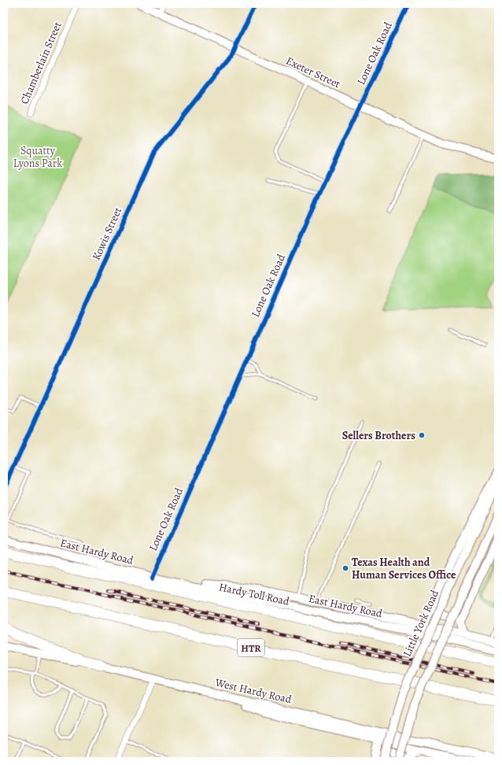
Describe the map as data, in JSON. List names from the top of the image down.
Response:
{
  "streets": {
    "highway": ["Hardy Toll Road", "HTR"],
    "main road": [
      "Exeter Street",
      "East Hardy Road",
      "Little York Road",
      "West Hardy Road"
    ],
    "street": ["Lone Oak Road", "Chamberlain Street", "Kowis Street"]
  },
  "crossings": [
    ["Lone Oak Road", "Exeter Street"],
    ["Lone Oak Road", "East Hardy Road"],
    ["Exeter Street", "Kowis Street"],
    ["East Hardy Road", "Little York Road"],
    ["Little York Road", "West Hardy Road"]
  ],
  "parks": ["Squatty Lyons Park"],
  "places": ["Sellers Brothers", "Texas Health and Human Services Office"]
}
